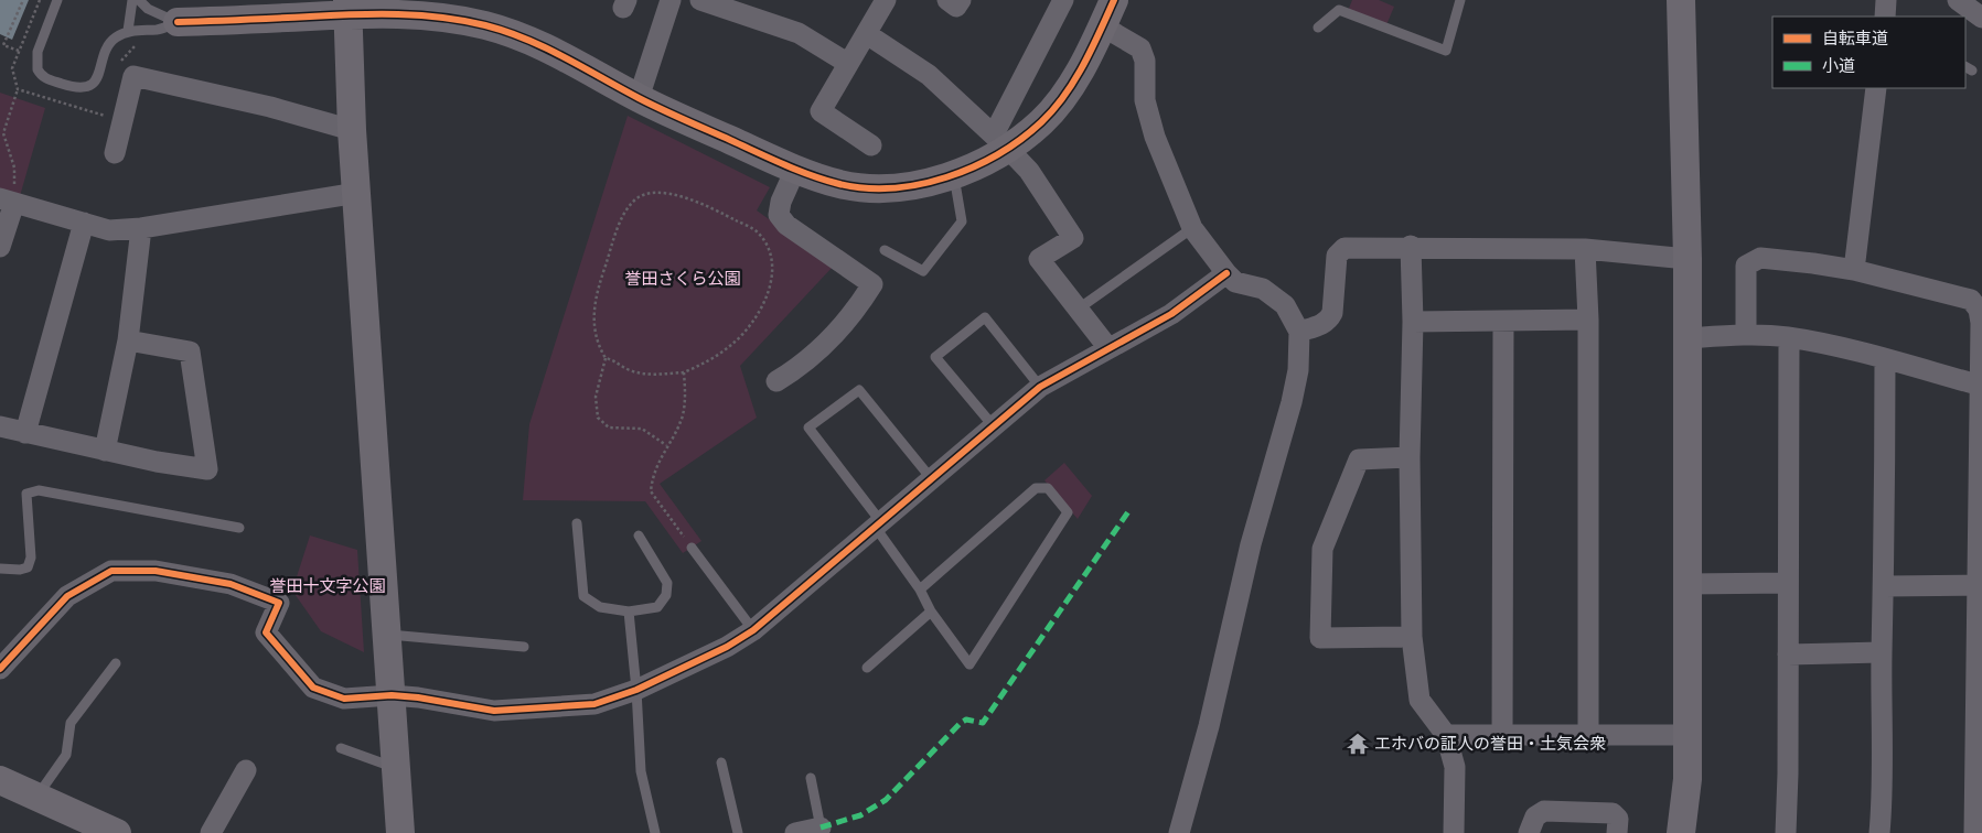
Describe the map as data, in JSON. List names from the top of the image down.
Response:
{
  "parks": ["誉田さくら公園", "誉田十文字公園"],
  "places": {
    "temple": ["エホバの証人の誉田・土気会衆"]
  },
  "legend": ["自転車道", "小道"]
}
